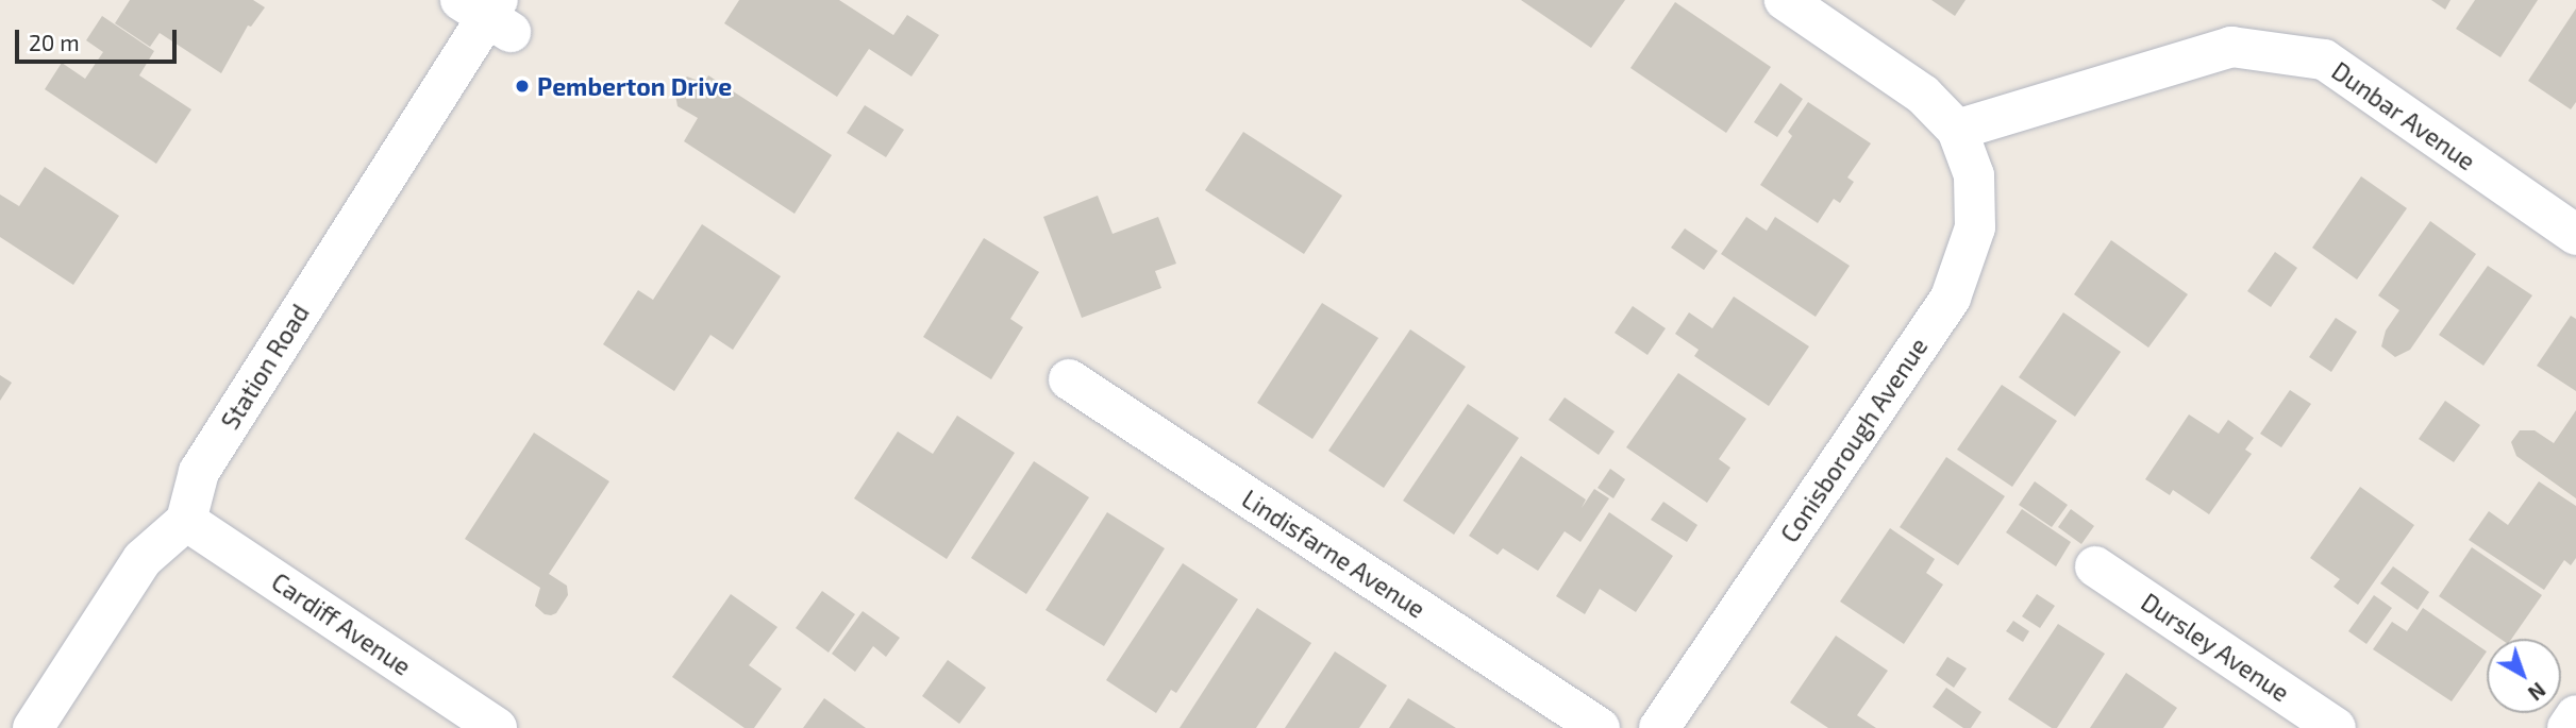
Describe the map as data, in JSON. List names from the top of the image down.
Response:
{
  "streets": {
    "street": [
      "Dunbar Avenue",
      "Station Road",
      "Conisborough Avenue",
      "Lindisfarne Avenue",
      "Cardiff Avenue",
      "Dursley Avenue"
    ]
  },
  "crossings": [
    ["Dunbar Avenue", "Conisborough Avenue"],
    ["Station Road", "Cardiff Avenue"]
  ],
  "places": ["Pemberton Drive"],
  "scale_bar": "20 m",
  "north": "bottom right"
}
